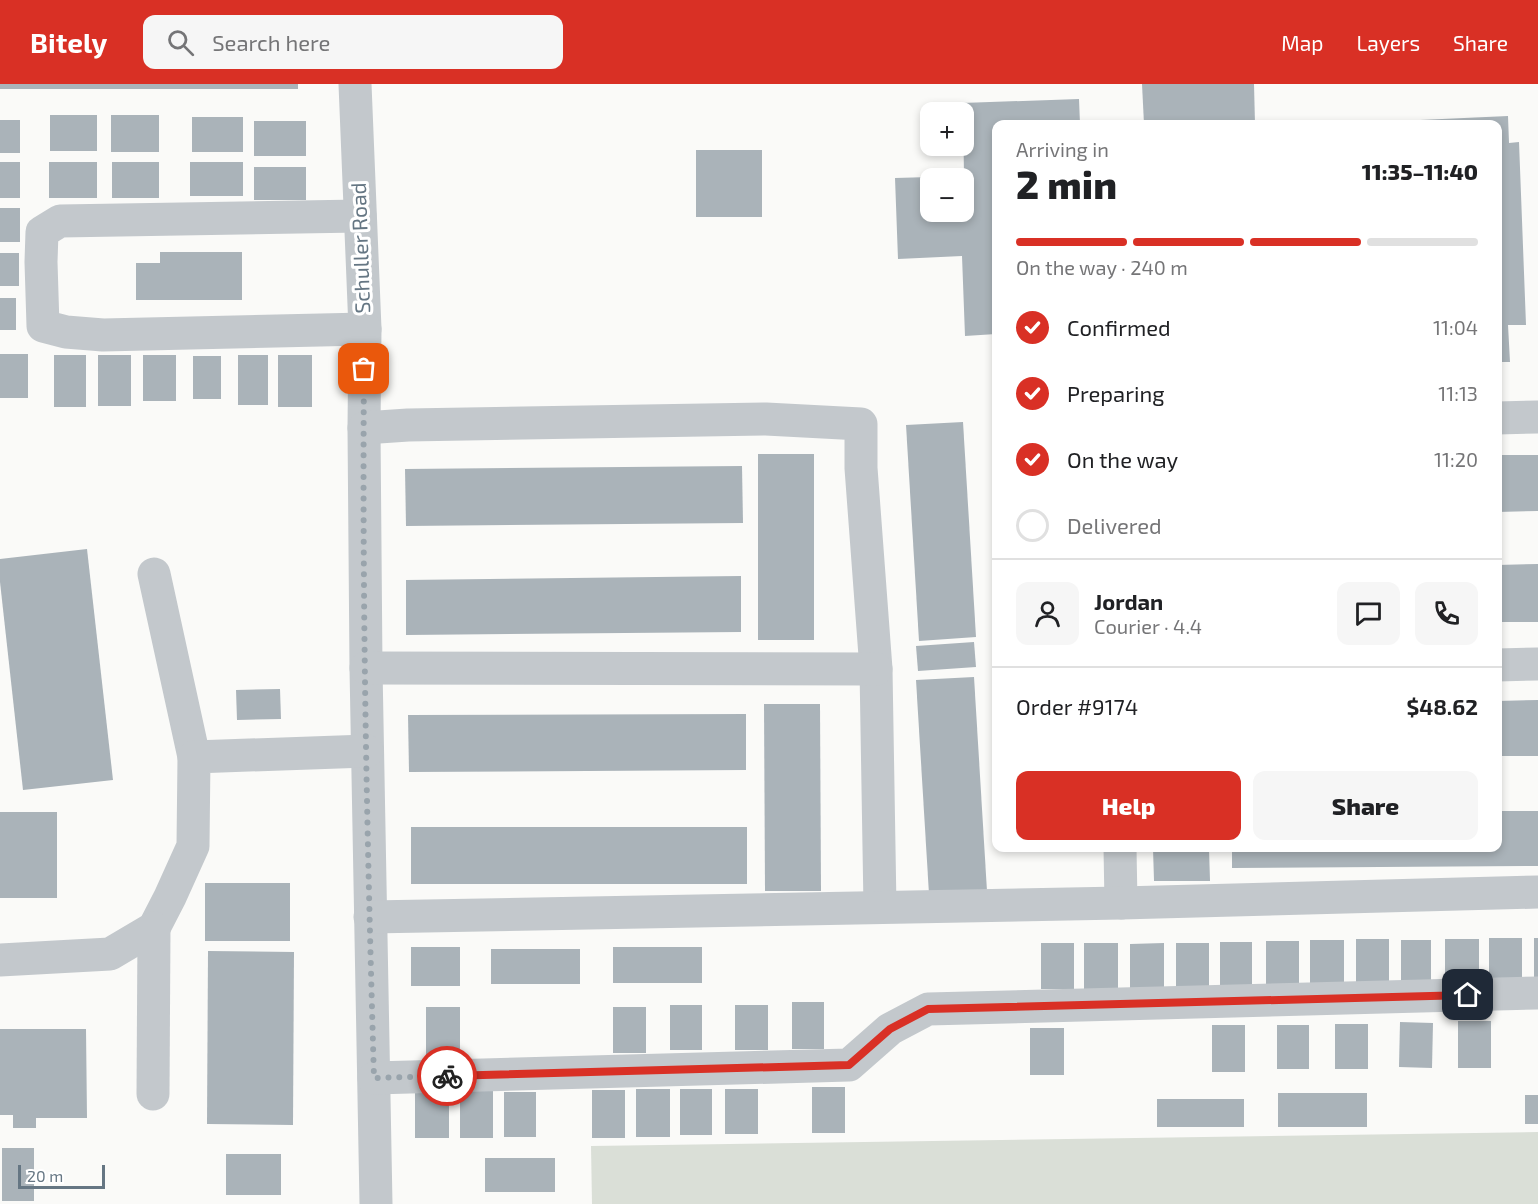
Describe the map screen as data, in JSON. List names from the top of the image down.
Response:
{
  "streets": {
    "street": ["Schuller Road"]
  },
  "scale_bar": "20 m",
  "page": {
    "header": "Bitely",
    "search": "Search here",
    "nav": ["Map", "Layers", "Share"],
    "map_buttons": ["+", "−"],
    "heading": ["2 min", "Arriving in", "11:35–11:40"],
    "panel": [
      "Jordan",
      "Courier · 4.4",
      "Order #9174",
      "$48.62"
    ],
    "bar": "On the way · 240 m",
    "list": [
      ["Confirmed", "11:04"],
      ["Preparing", "11:13"],
      ["On the way", "11:20"],
      "Delivered"
    ],
    "buttons": ["Help", "Share"],
    "scale": "20 m"
  }
}
